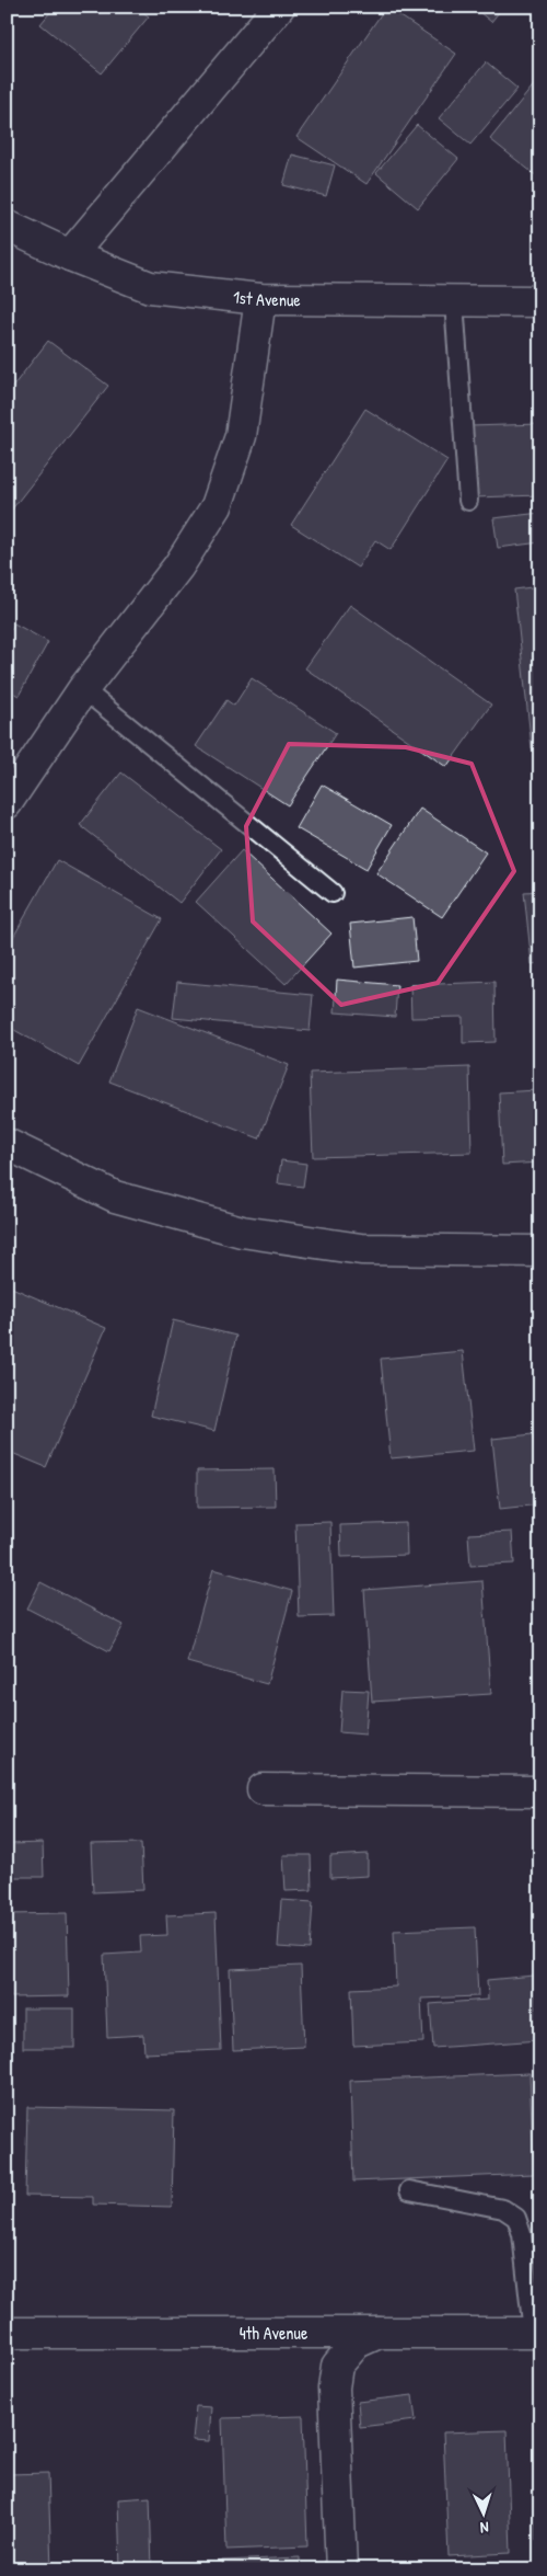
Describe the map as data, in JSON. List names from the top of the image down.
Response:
{
  "streets": {
    "street": ["1st Avenue", "4th Avenue"]
  },
  "north": "bottom"
}
